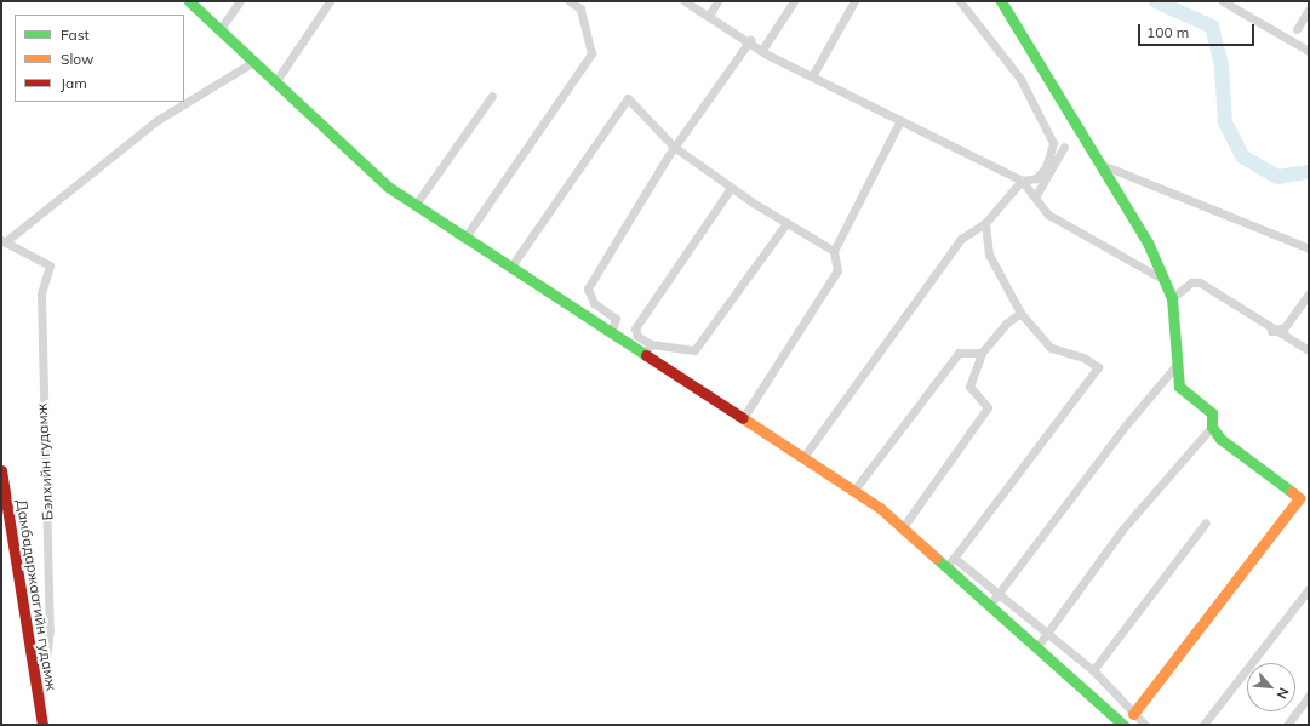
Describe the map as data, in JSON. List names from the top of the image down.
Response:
{
  "streets": {
    "main road": ["Дамбадаржаагийн гудамж"],
    "street": ["Бэлхийн гудамж"]
  },
  "crossings": [
    ["Бэлхийн гудамж", "Дамбадаржаагийн гудамж"]
  ],
  "legend": ["Fast", "Slow", "Jam"],
  "scale_bar": "100 m",
  "north": "bottom right"
}
